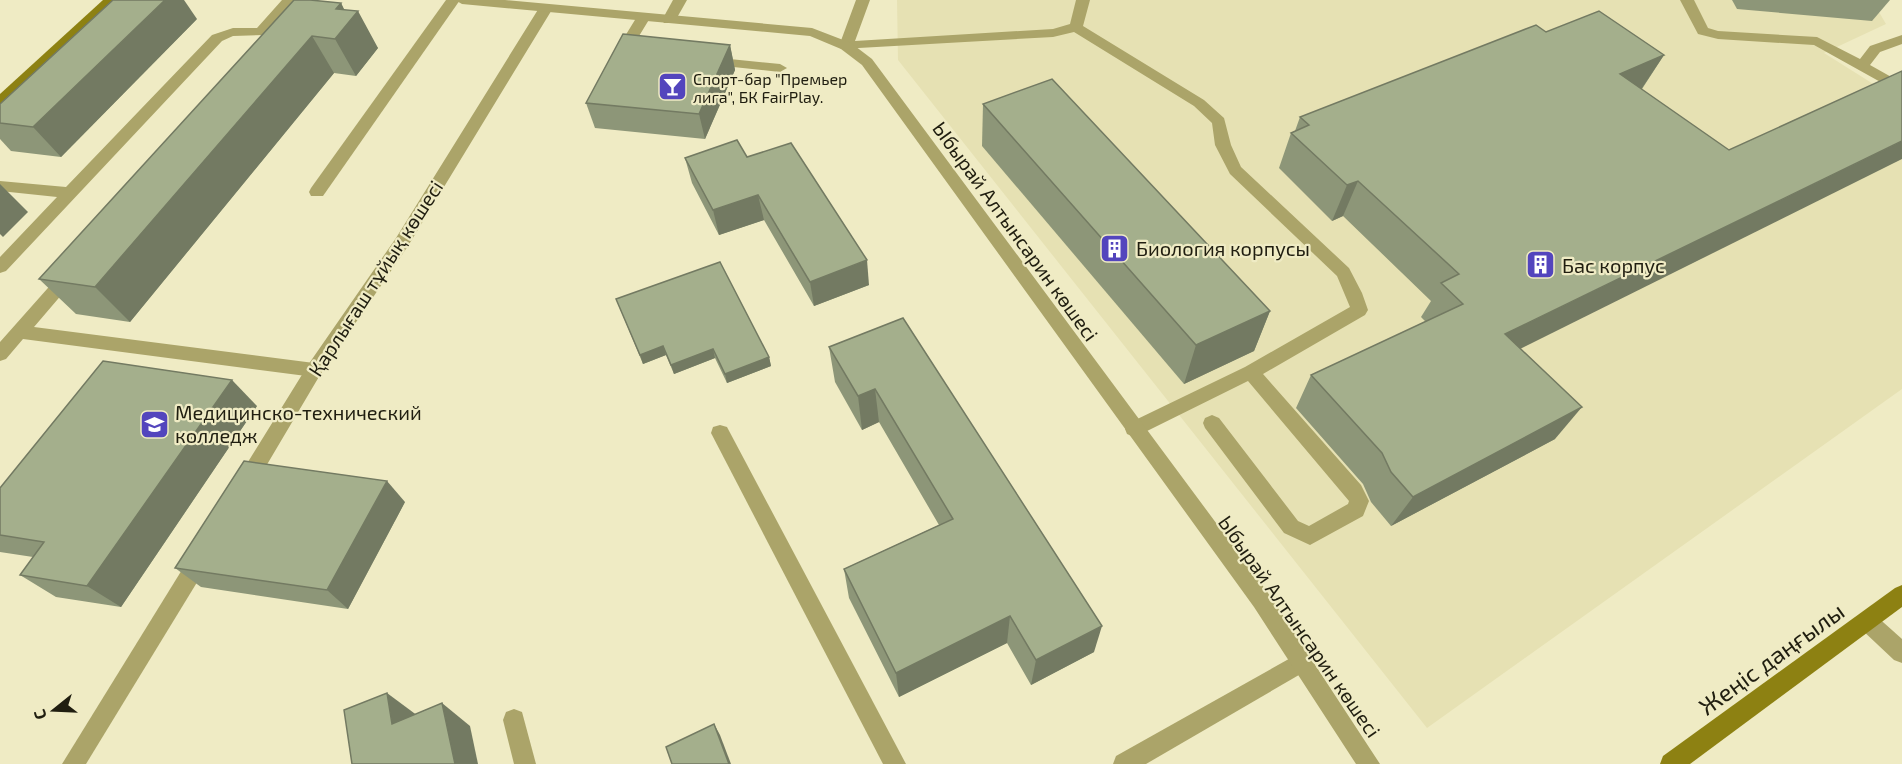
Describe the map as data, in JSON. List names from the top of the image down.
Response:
{
  "streets": {
    "main road": ["Жеңіс даңғылы"],
    "street": ["Ыбырай Алтынсарин көшесі", "Қарлығаш тұйық көшесі"]
  },
  "crossings": [
    ["Ыбырай Алтынсарин көшесі", "Қарлығаш тұйық көшесі"]
  ],
  "places": {
    "bar": ["Спорт-бар \"Премьер лига\", БК FairPlay."],
    "building": ["Биология корпусы", "Бас корпус"],
    "school or university": ["Медицинско-технический колледж"]
  },
  "north": "left"
}
